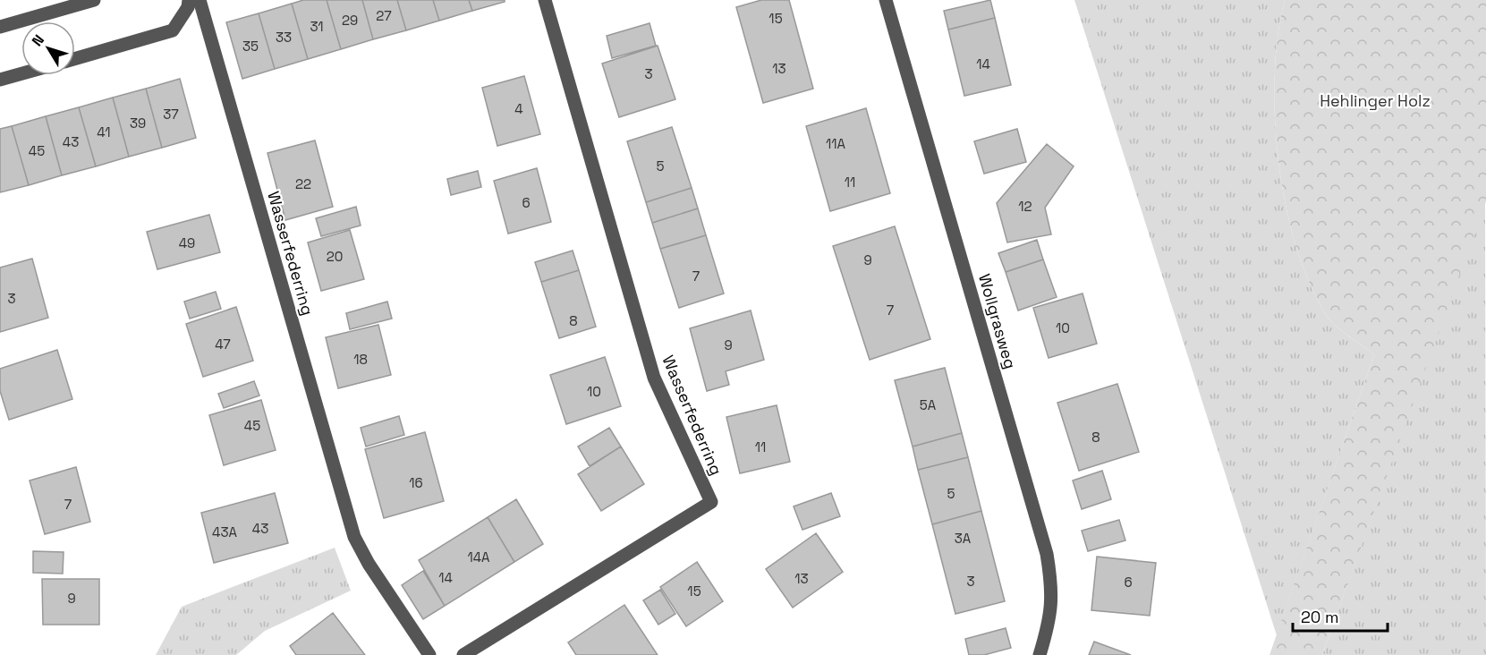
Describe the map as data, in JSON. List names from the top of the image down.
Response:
{
  "streets": {
    "street": ["Wasserfederring", "Wollgrasweg"]
  },
  "parks": ["Hehlinger Holz"],
  "house_numbers": [
    "27",
    "15",
    "29",
    "31",
    "33",
    "35",
    "14",
    "13",
    "3",
    "4",
    "37",
    "39",
    "41",
    "43",
    "11A",
    "45",
    "5",
    "11",
    "22",
    "6",
    "12",
    "49",
    "20",
    "9",
    "7",
    "3",
    "7",
    "8",
    "10",
    "47",
    "9",
    "18",
    "10",
    "5A",
    "45",
    "8",
    "11",
    "16",
    "5",
    "7",
    "43",
    "43A",
    "3A",
    "14A",
    "14",
    "13",
    "3",
    "6",
    "15",
    "9"
  ],
  "scale_bar": "20 m",
  "north": "top left"
}
